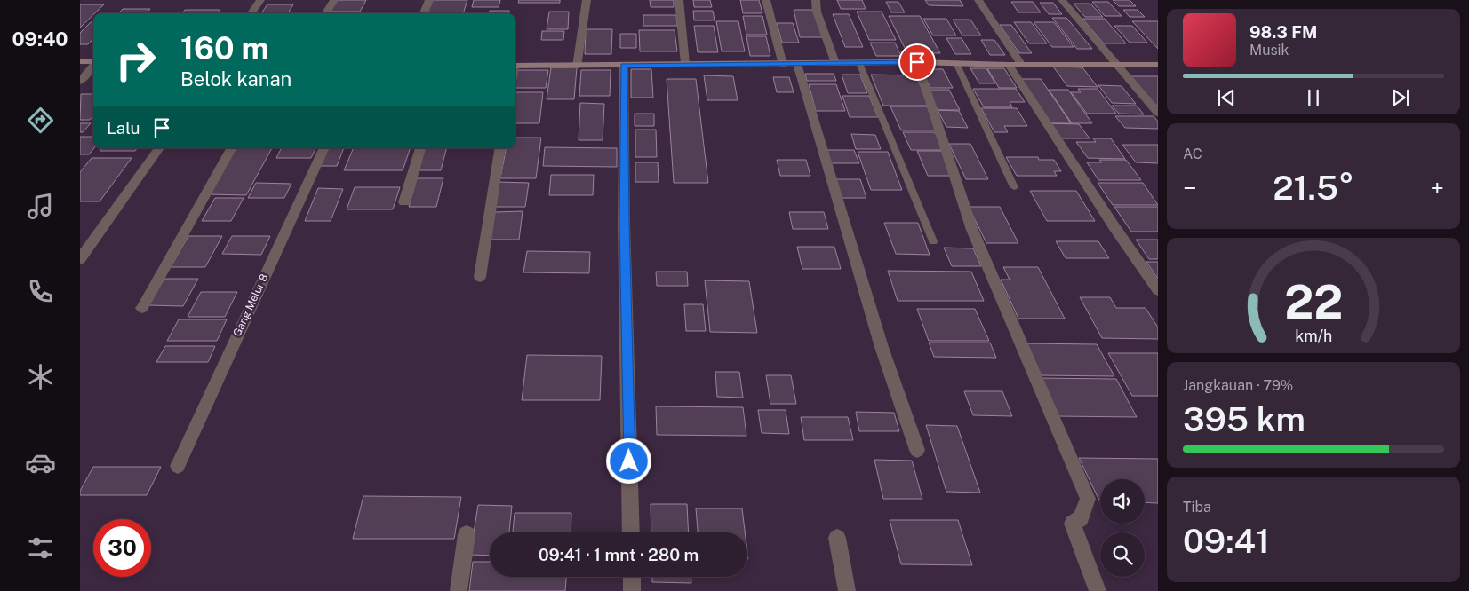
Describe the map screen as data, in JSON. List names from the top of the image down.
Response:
{
  "streets": {
    "street": ["Gang Melur 8"]
  },
  "page": {
    "tabs": "09:40",
    "turn": ["160 m", "Belok kanan"],
    "song": ["98.3 FM", "Musik"],
    "then": "Lalu",
    "tile": [
      "AC",
      ["Jangkauan · 79%", "395 km"],
      ["Tiba", "09:41"]
    ],
    "heat": ["−", "21.5°", "+"],
    "limit": "30",
    "trip": "09:41 · 1 mnt · 280 m",
    "gauge": ["22", "km/h"]
  }
}
